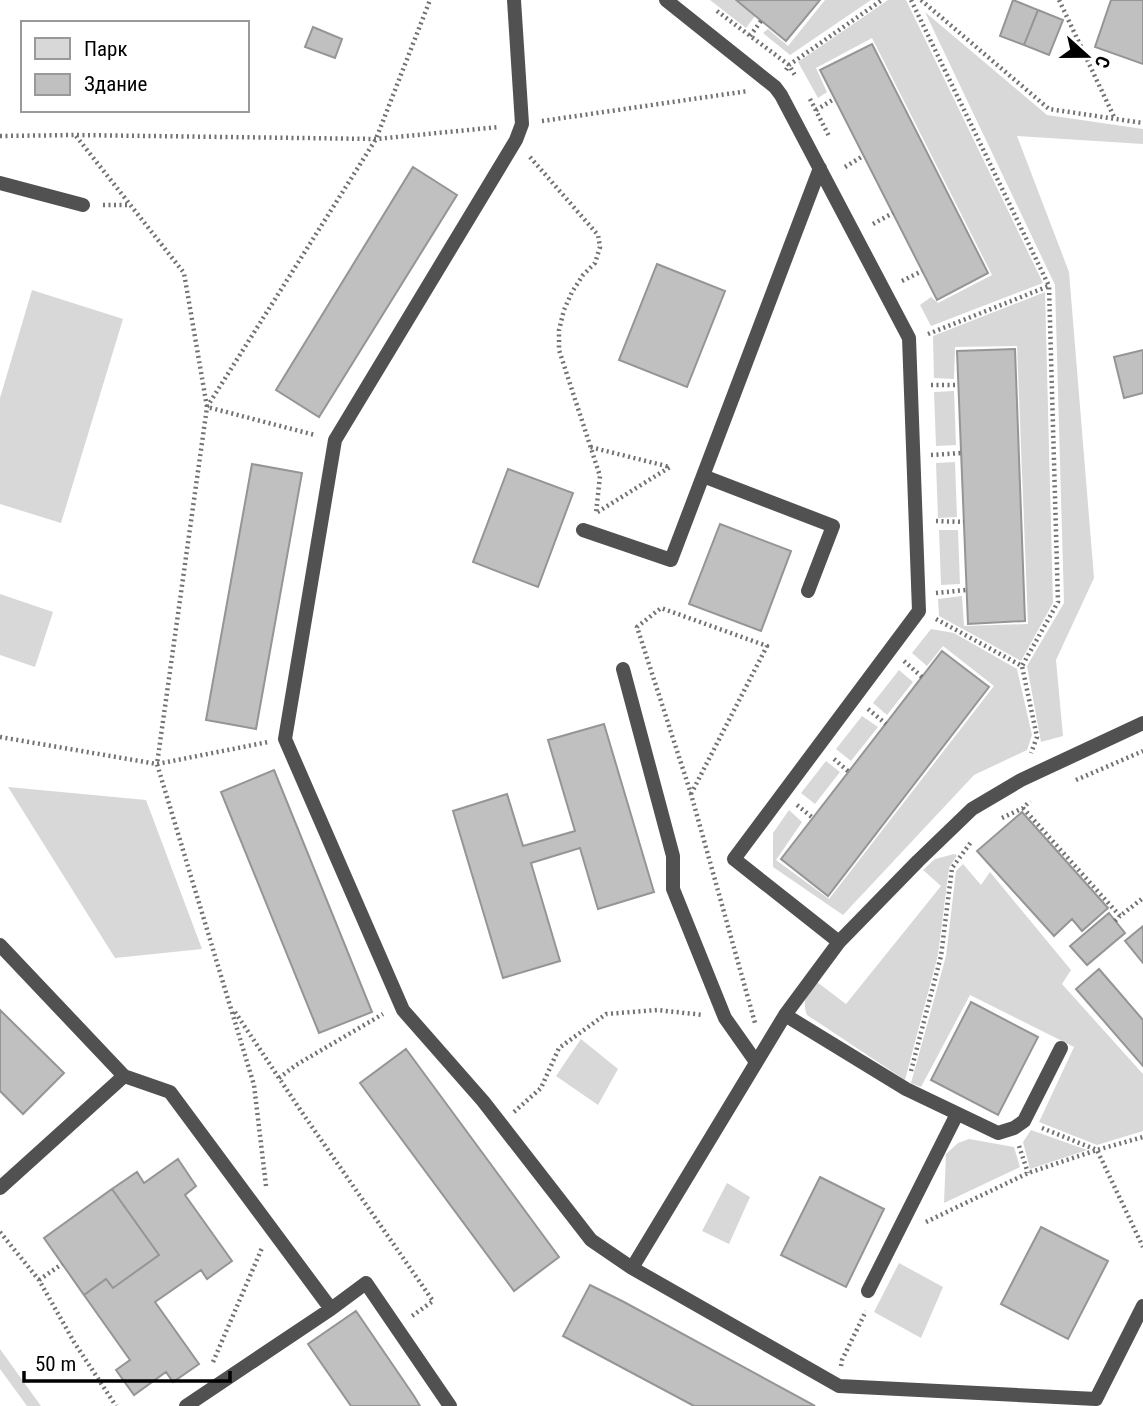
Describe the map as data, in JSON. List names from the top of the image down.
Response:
{
  "legend": ["Парк", "Здание"],
  "scale_bar": "50 m",
  "north": "right"
}
